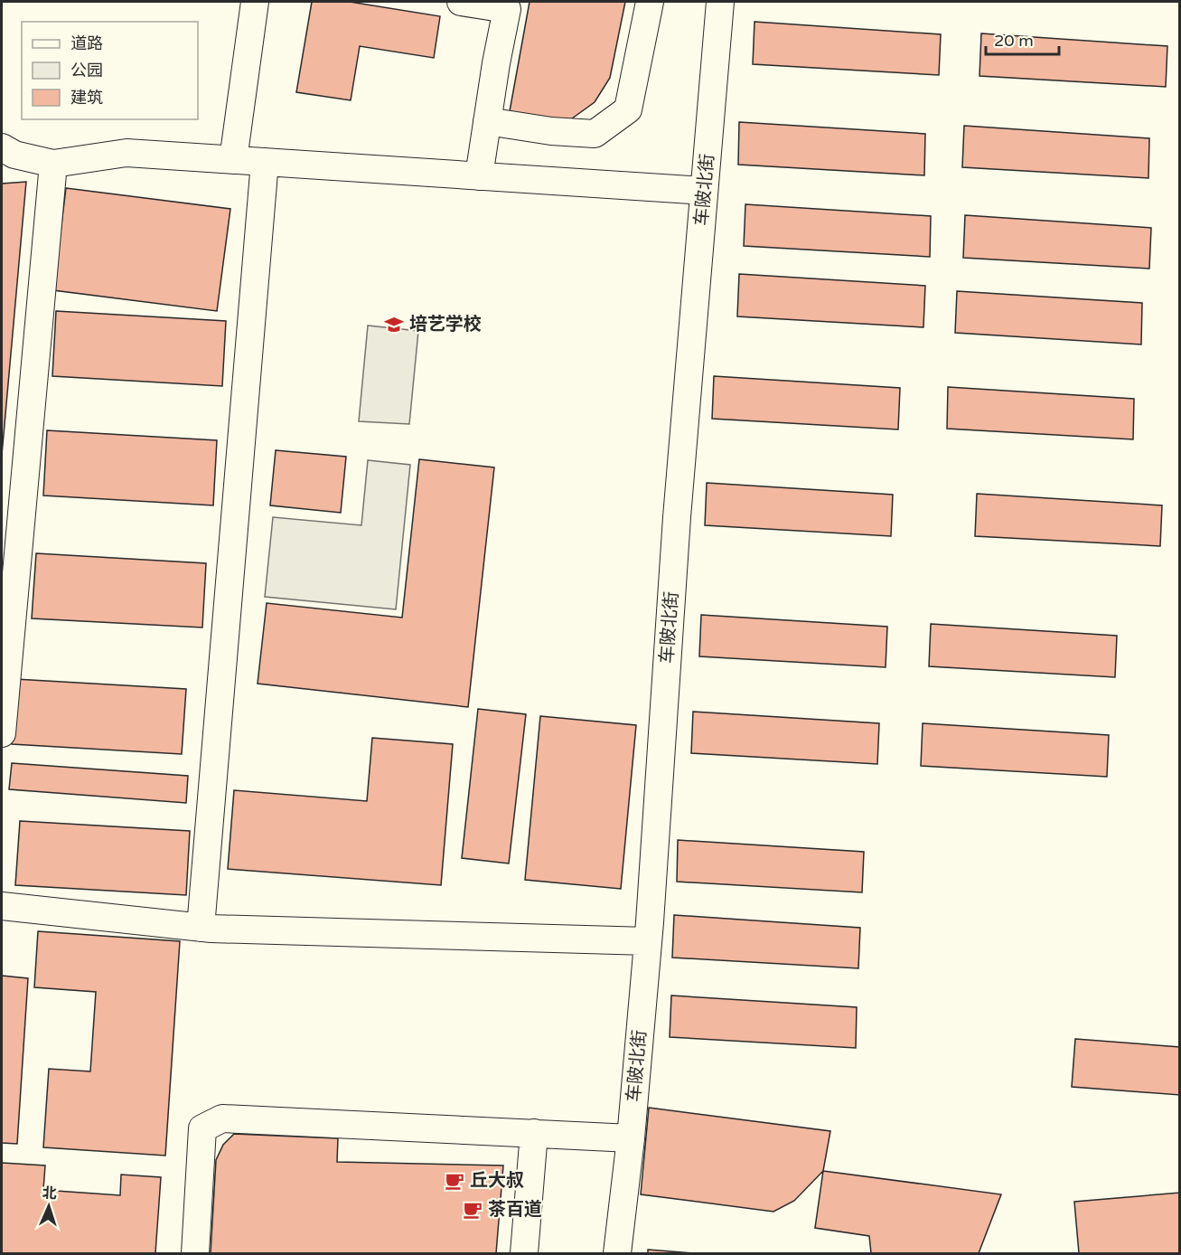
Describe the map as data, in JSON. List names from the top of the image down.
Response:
{
  "streets": {
    "street": ["车陂北街"]
  },
  "places": {
    "school or university": ["培艺学校"],
    "cafe": ["丘大叔", "茶百道"]
  },
  "legend": ["道路", "公园", "建筑"],
  "scale_bar": "20 m",
  "north": "top"
}
